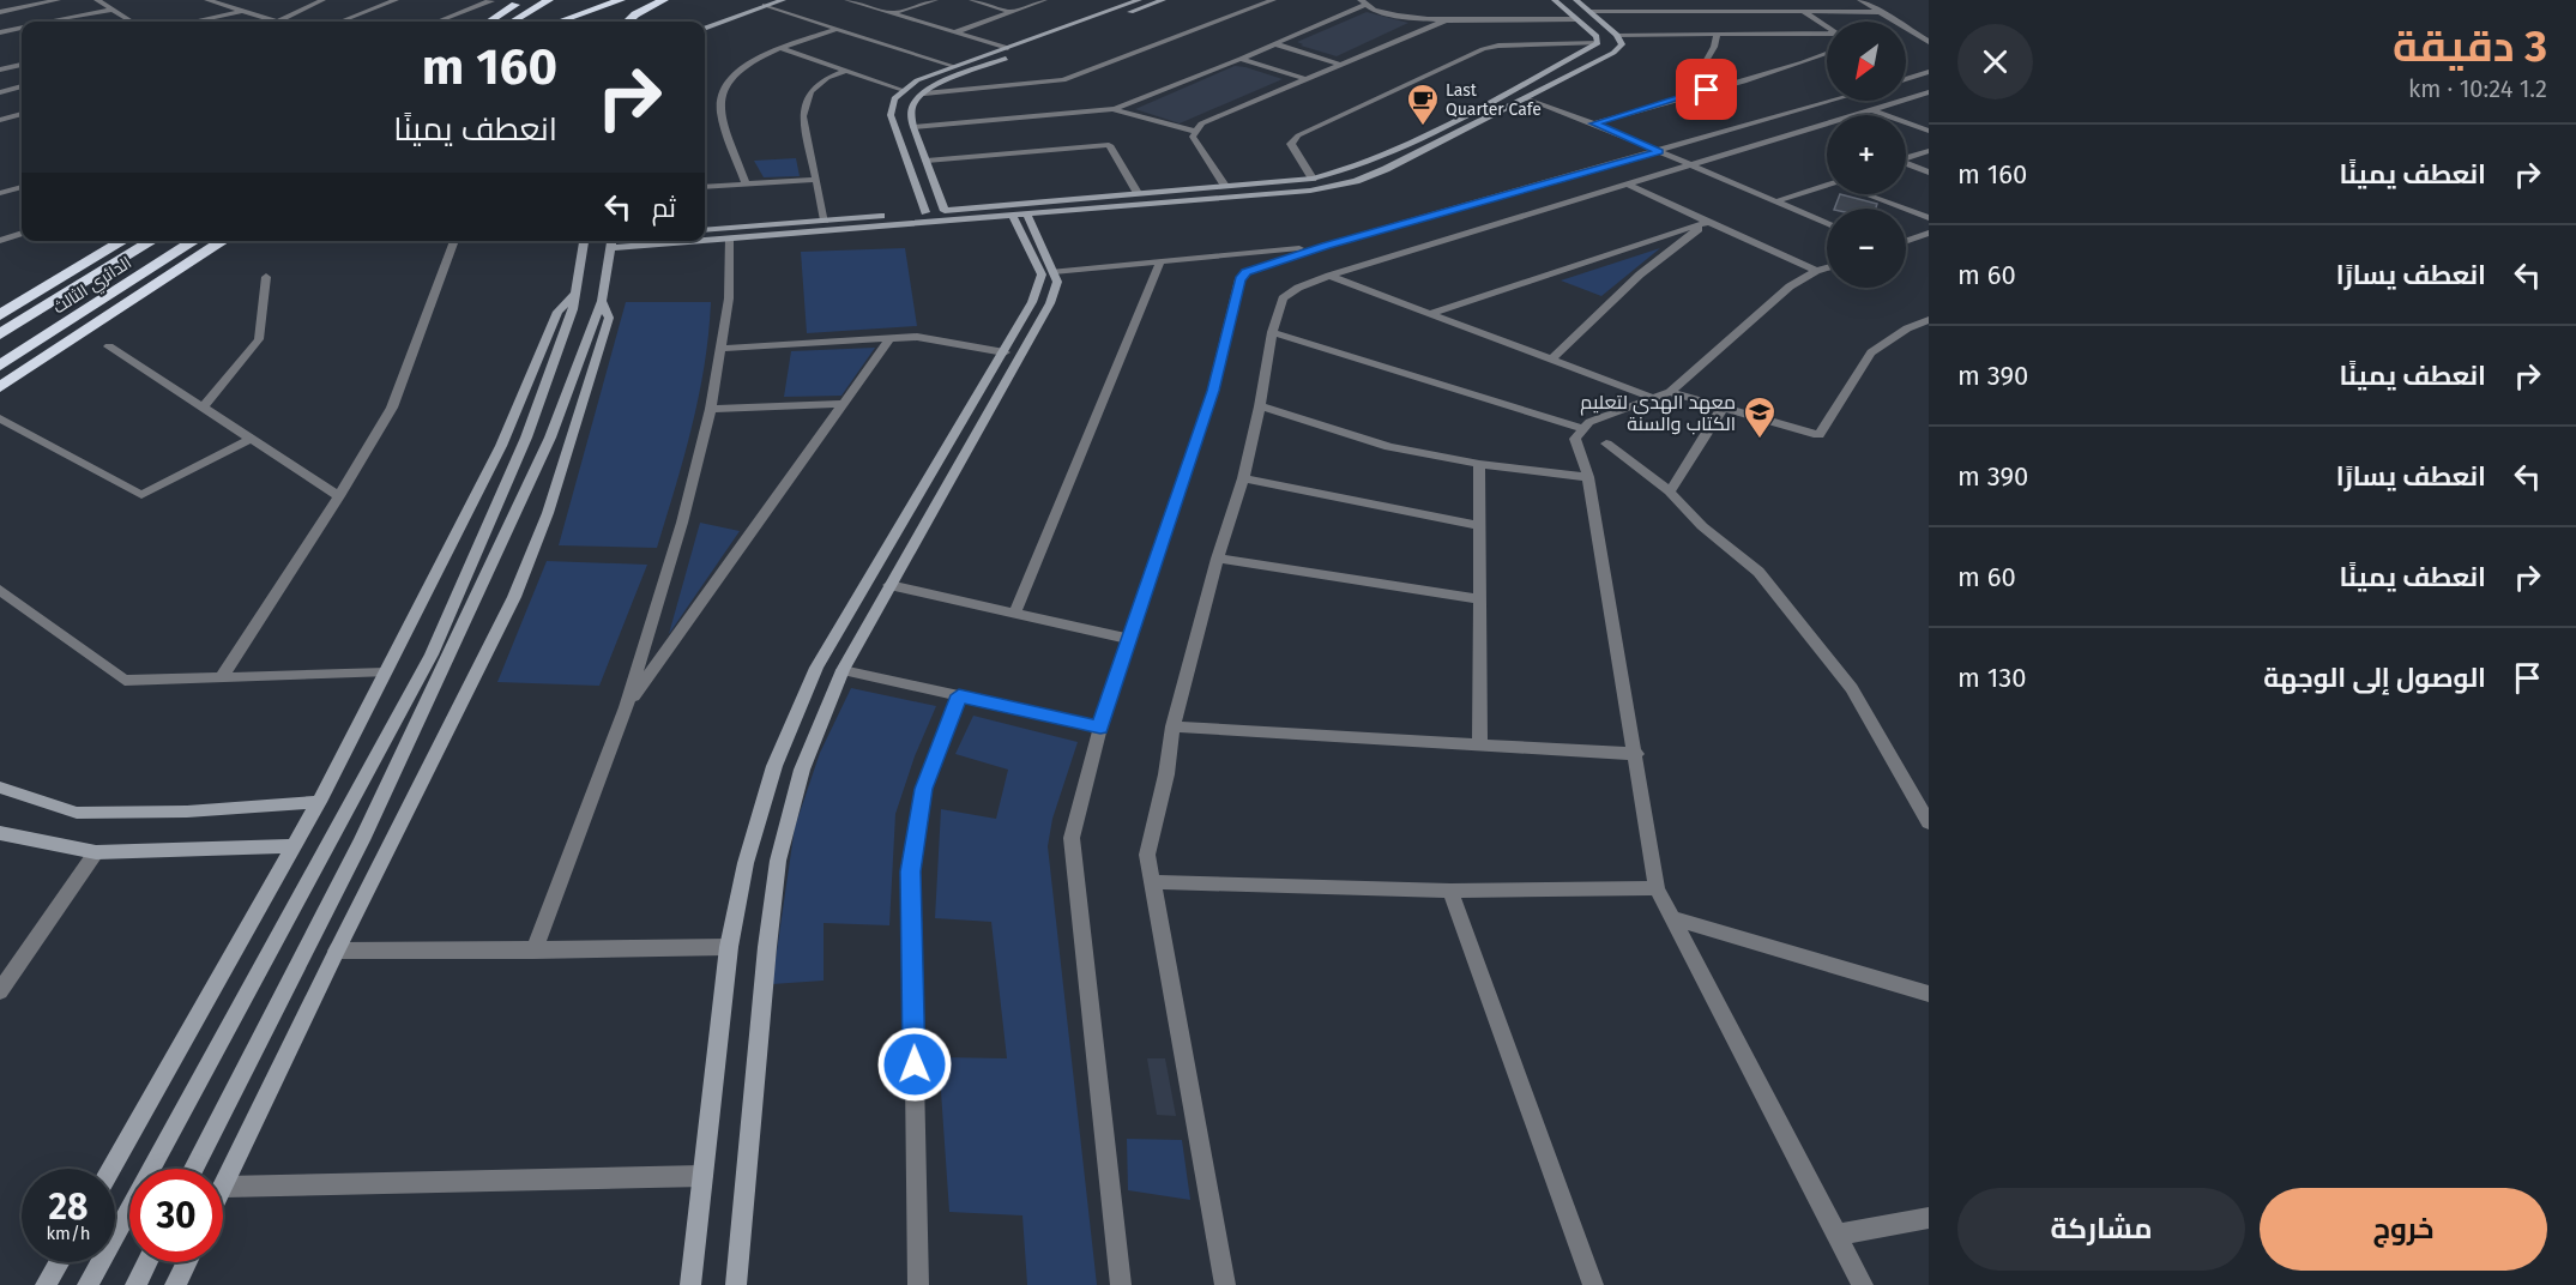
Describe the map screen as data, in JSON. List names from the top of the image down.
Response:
{
  "streets": {
    "highway": ["الدائري الثالث"]
  },
  "places": {
    "cafe": ["Last Quarter Cafe"],
    "school or university": ["معهد الهدى لتعليم الكتاب والسنة"]
  },
  "north": "bottom left",
  "page": {
    "heading": ["3 دقيقة", "1.2 km · 10:24"],
    "map_buttons": ["+", "−"],
    "turn": ["160 m", "انعطف يمينًا"],
    "list": [
      {
        "name": "انعطف يمينًا",
        "value": "160 m"
      },
      {
        "name": "انعطف يسارًا",
        "value": "60 m"
      },
      {
        "name": "انعطف يمينًا",
        "value": "390 m"
      },
      {
        "name": "انعطف يسارًا",
        "value": "390 m"
      },
      {
        "name": "انعطف يمينًا",
        "value": "60 m"
      },
      {
        "name": "الوصول إلى الوجهة",
        "value": "130 m"
      }
    ],
    "then": "ثم",
    "speed": "28 km/h",
    "limit": "30",
    "buttons": ["خروج", "مشاركة"]
  }
}
